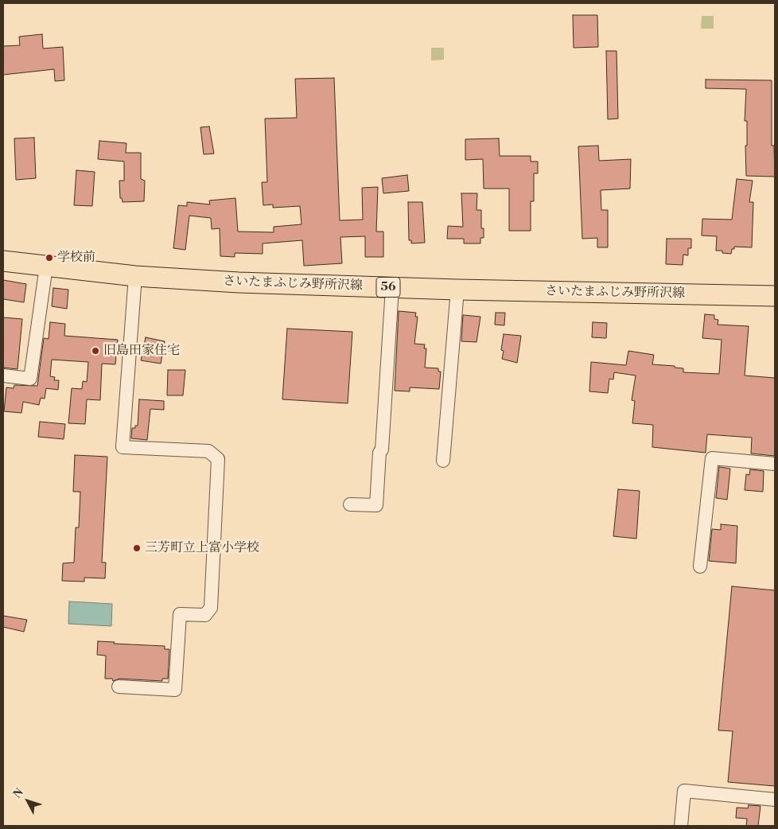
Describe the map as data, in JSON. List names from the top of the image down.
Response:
{
  "streets": {
    "main road": ["さいたまふじみ野所沢線", "56"]
  },
  "places": ["学校前", "旧島田家住宅", "三芳町立上富小学校"],
  "north": "top left"
}
